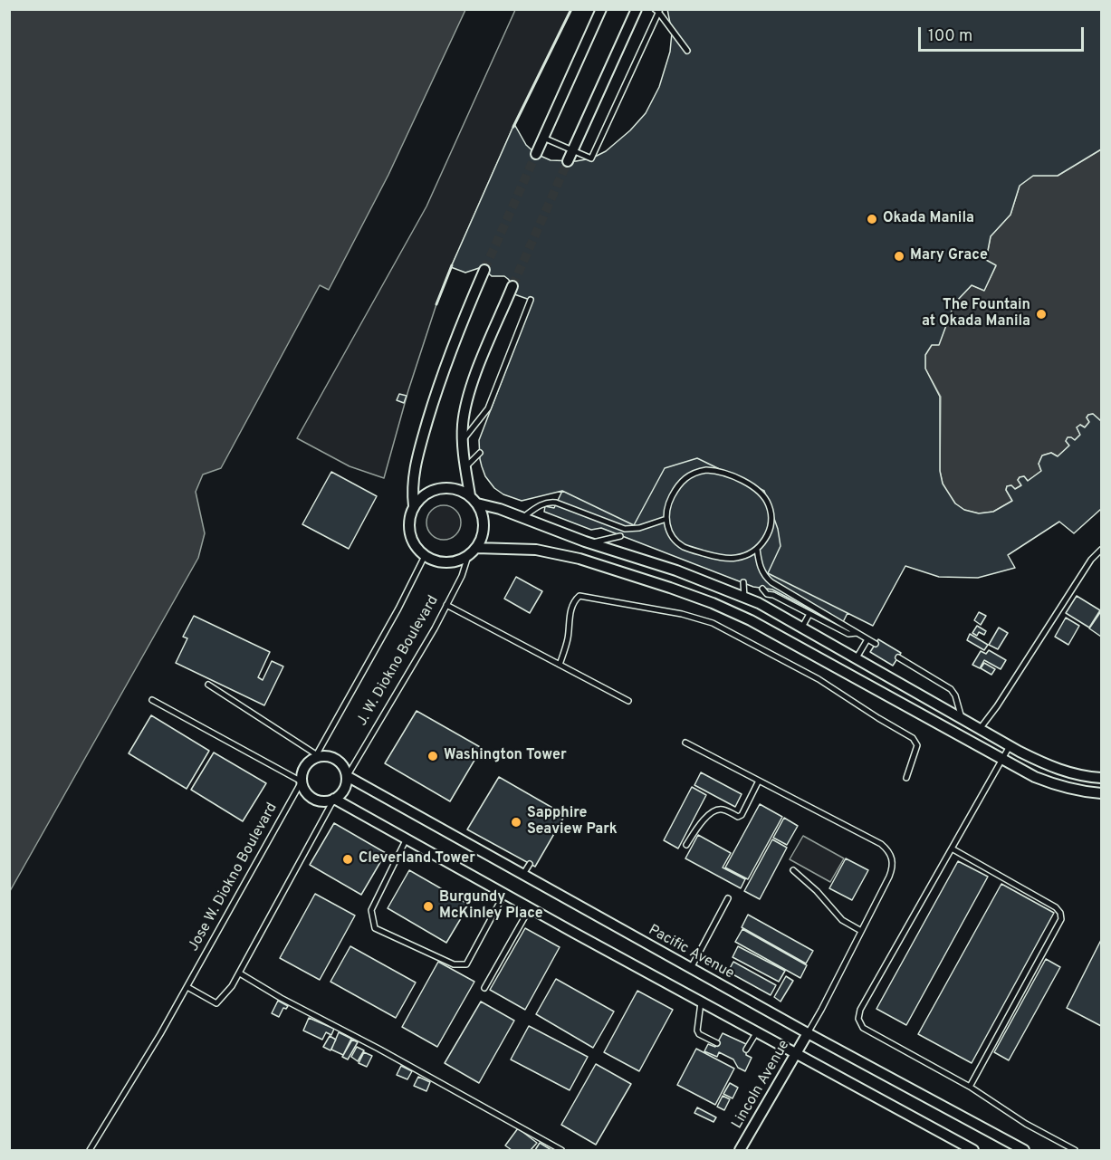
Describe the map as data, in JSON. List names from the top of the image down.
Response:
{
  "streets": {
    "street": ["Pacific Avenue", "Lincoln Avenue"],
    "lane": ["J. W. Diokno Boulevard", "Jose W. Diokno Boulevard"]
  },
  "crossings": [
    ["J. W. Diokno Boulevard", "Jose W. Diokno Boulevard"],
    ["J. W. Diokno Boulevard", "Pacific Avenue"],
    ["Jose W. Diokno Boulevard", "Pacific Avenue"],
    ["Pacific Avenue", "Lincoln Avenue"]
  ],
  "places": [
    "Okada Manila",
    "Mary Grace",
    "The Fountain at Okada Manila",
    "Washington Tower",
    "Sapphire Seaview Park",
    "Cleverland Tower",
    "Burgundy McKinley Place"
  ],
  "scale_bar": "100 m"
}
